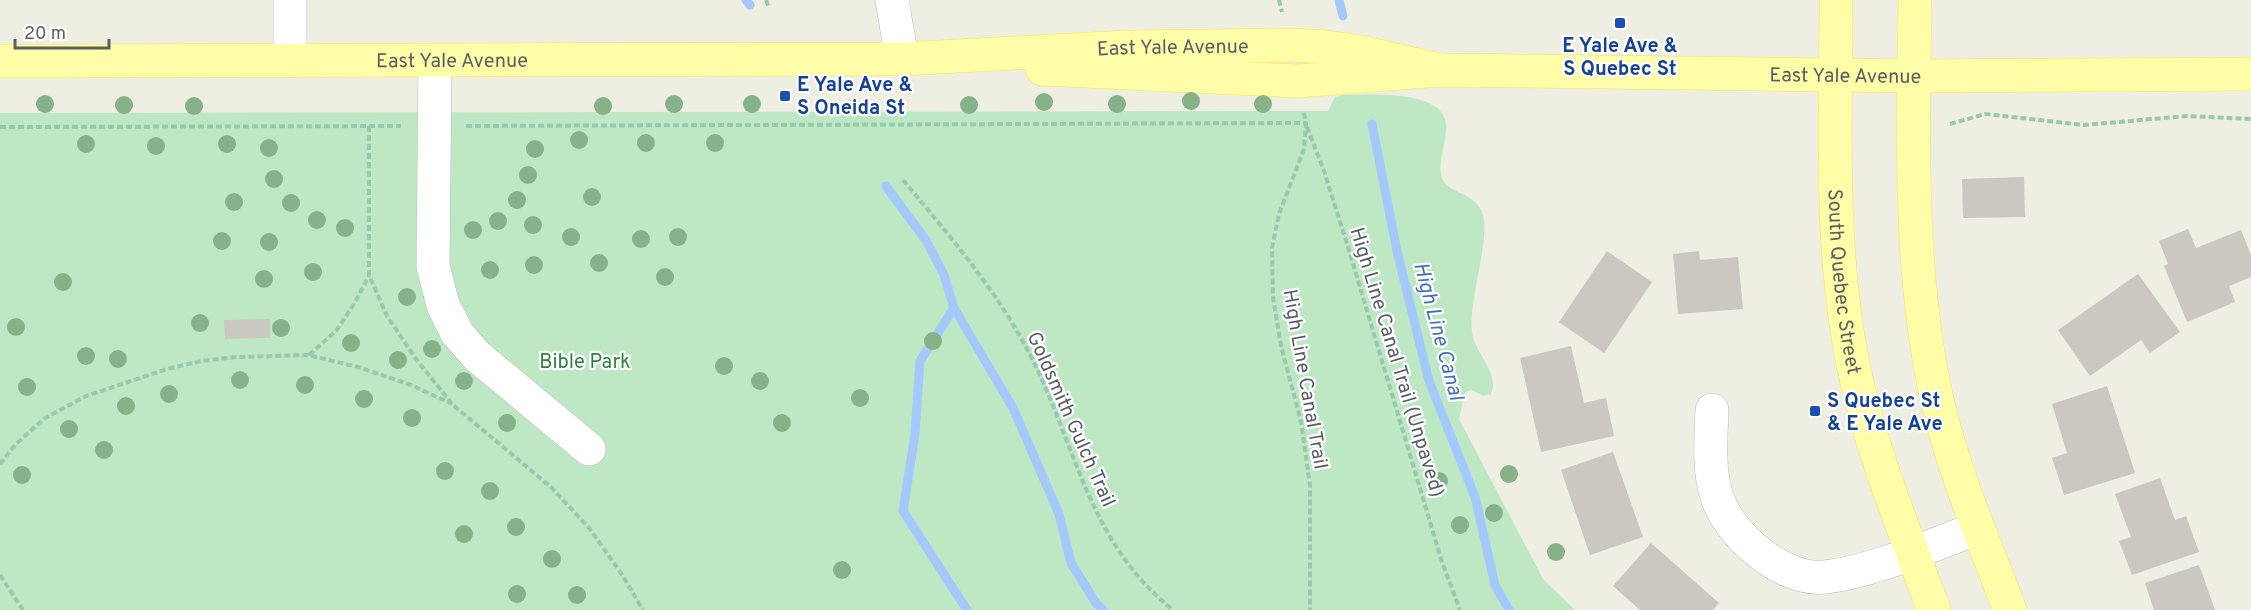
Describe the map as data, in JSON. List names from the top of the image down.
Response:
{
  "streets": {
    "main road": ["East Yale Avenue", "South Quebec Street"],
    "path": ["High Line Canal Trail (Unpaved)", "High Line Canal Trail", "Goldsmith Gulch Trail"]
  },
  "crossings": [
    ["East Yale Avenue", "South Quebec Street"],
    ["High Line Canal Trail (Unpaved)", "High Line Canal Trail"]
  ],
  "water": ["High Line Canal"],
  "parks": ["Bible Park"],
  "places": {
    "transit": ["E Yale Ave & S Quebec St", "E Yale Ave & S Oneida St", "S Quebec St & E Yale Ave"]
  },
  "scale_bar": "20 m"
}
